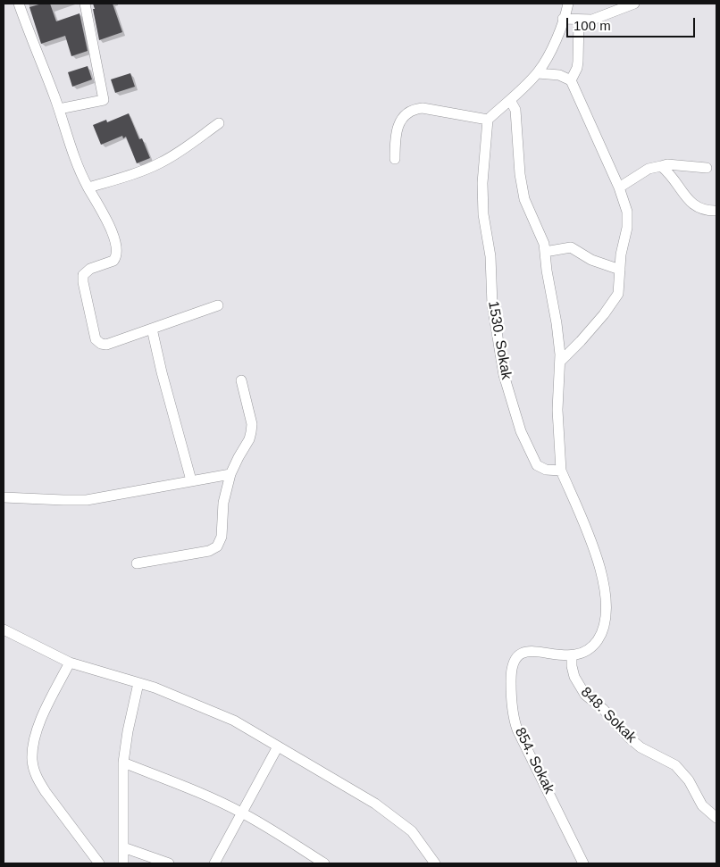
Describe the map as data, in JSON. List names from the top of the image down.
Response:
{
  "streets": {
    "street": ["1530. Sokak", "848. Sokak", "854. Sokak"]
  },
  "crossings": [
    ["848. Sokak", "854. Sokak"]
  ],
  "scale_bar": "100 m"
}
